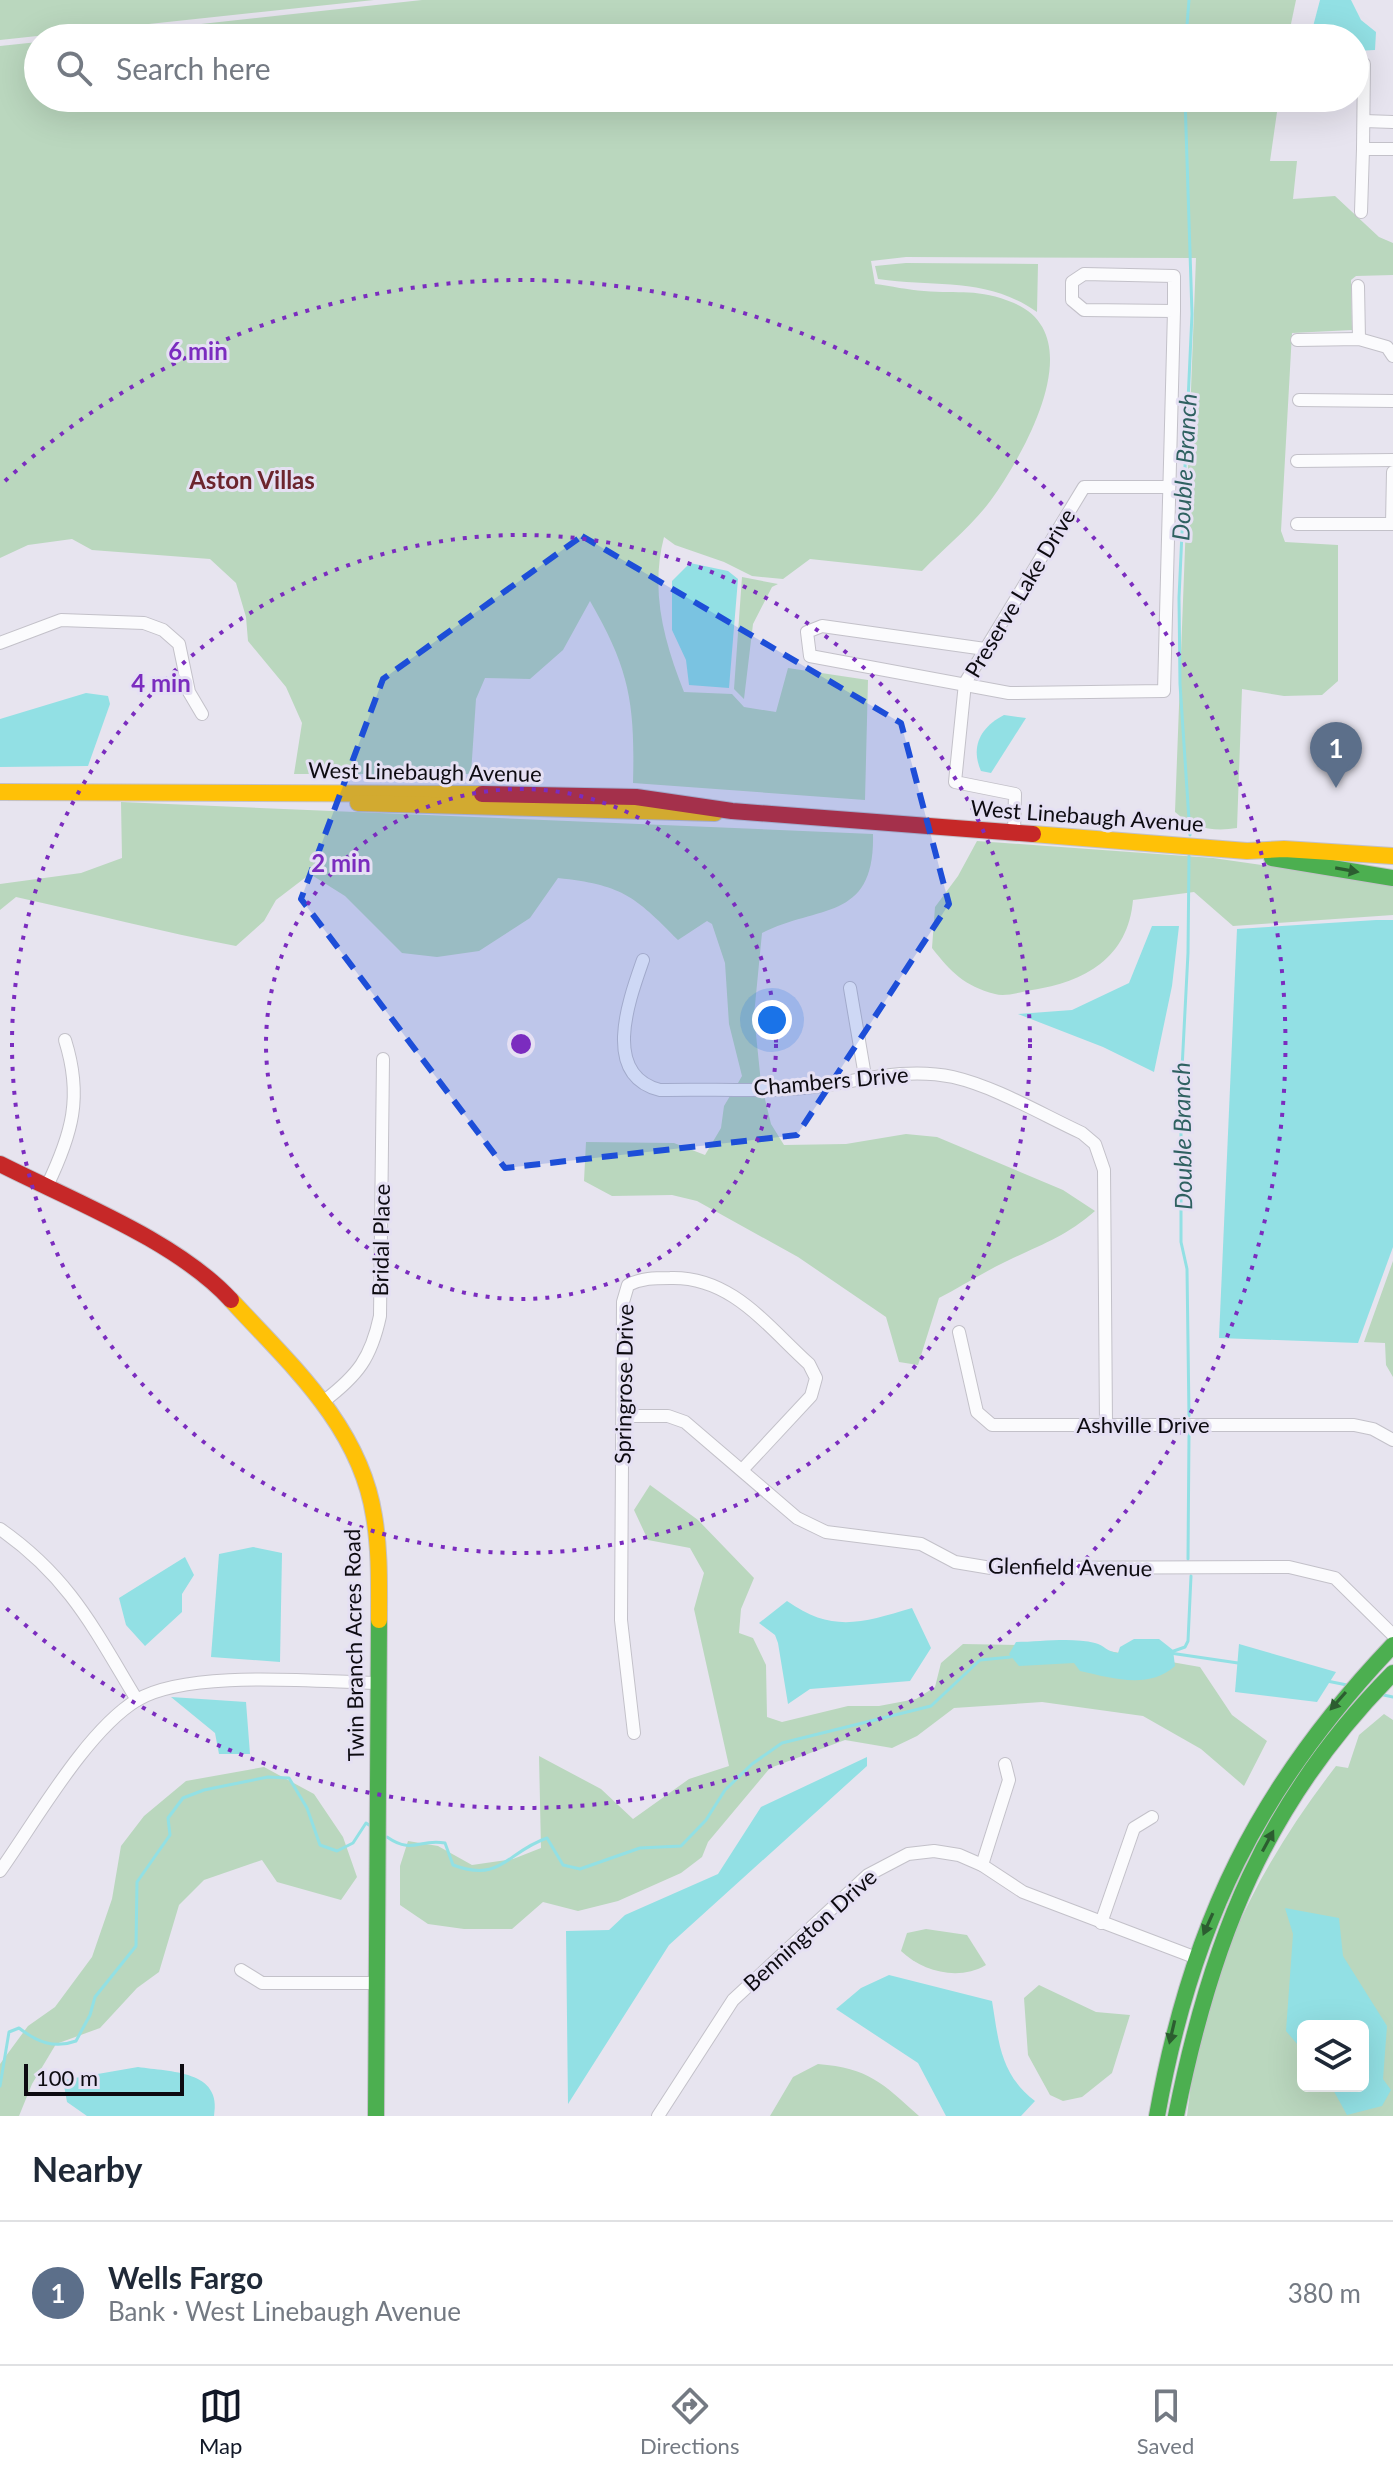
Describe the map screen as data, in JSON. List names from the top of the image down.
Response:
{
  "streets": {
    "street": [
      "Preserve Lake Drive",
      "West Linebaugh Avenue",
      "Chambers Drive",
      "Bridal Place",
      "Springrose Drive",
      "Ashville Drive",
      "Glenfield Avenue",
      "Twin Branch Acres Road",
      "Bennington Drive"
    ]
  },
  "crossings": [
    ["Preserve Lake Drive", "West Linebaugh Avenue"],
    ["Chambers Drive", "Ashville Drive"],
    ["Bridal Place", "Twin Branch Acres Road"],
    ["Springrose Drive", "Glenfield Avenue"]
  ],
  "districts": ["Aston Villas"],
  "water": ["Double Branch"],
  "scale_bar": "100 m",
  "page": {
    "search": "Search here",
    "pins": "1",
    "scale": "100 m",
    "heading": "Nearby",
    "list": [
      {
        "mark": "1",
        "name": "Wells Fargo",
        "note": "Bank · West Linebaugh Avenue",
        "value": "380 m"
      }
    ],
    "nav": ["Map", "Directions", "Saved"]
  },
  "rings": ["6 min", "4 min", "2 min"]
}
